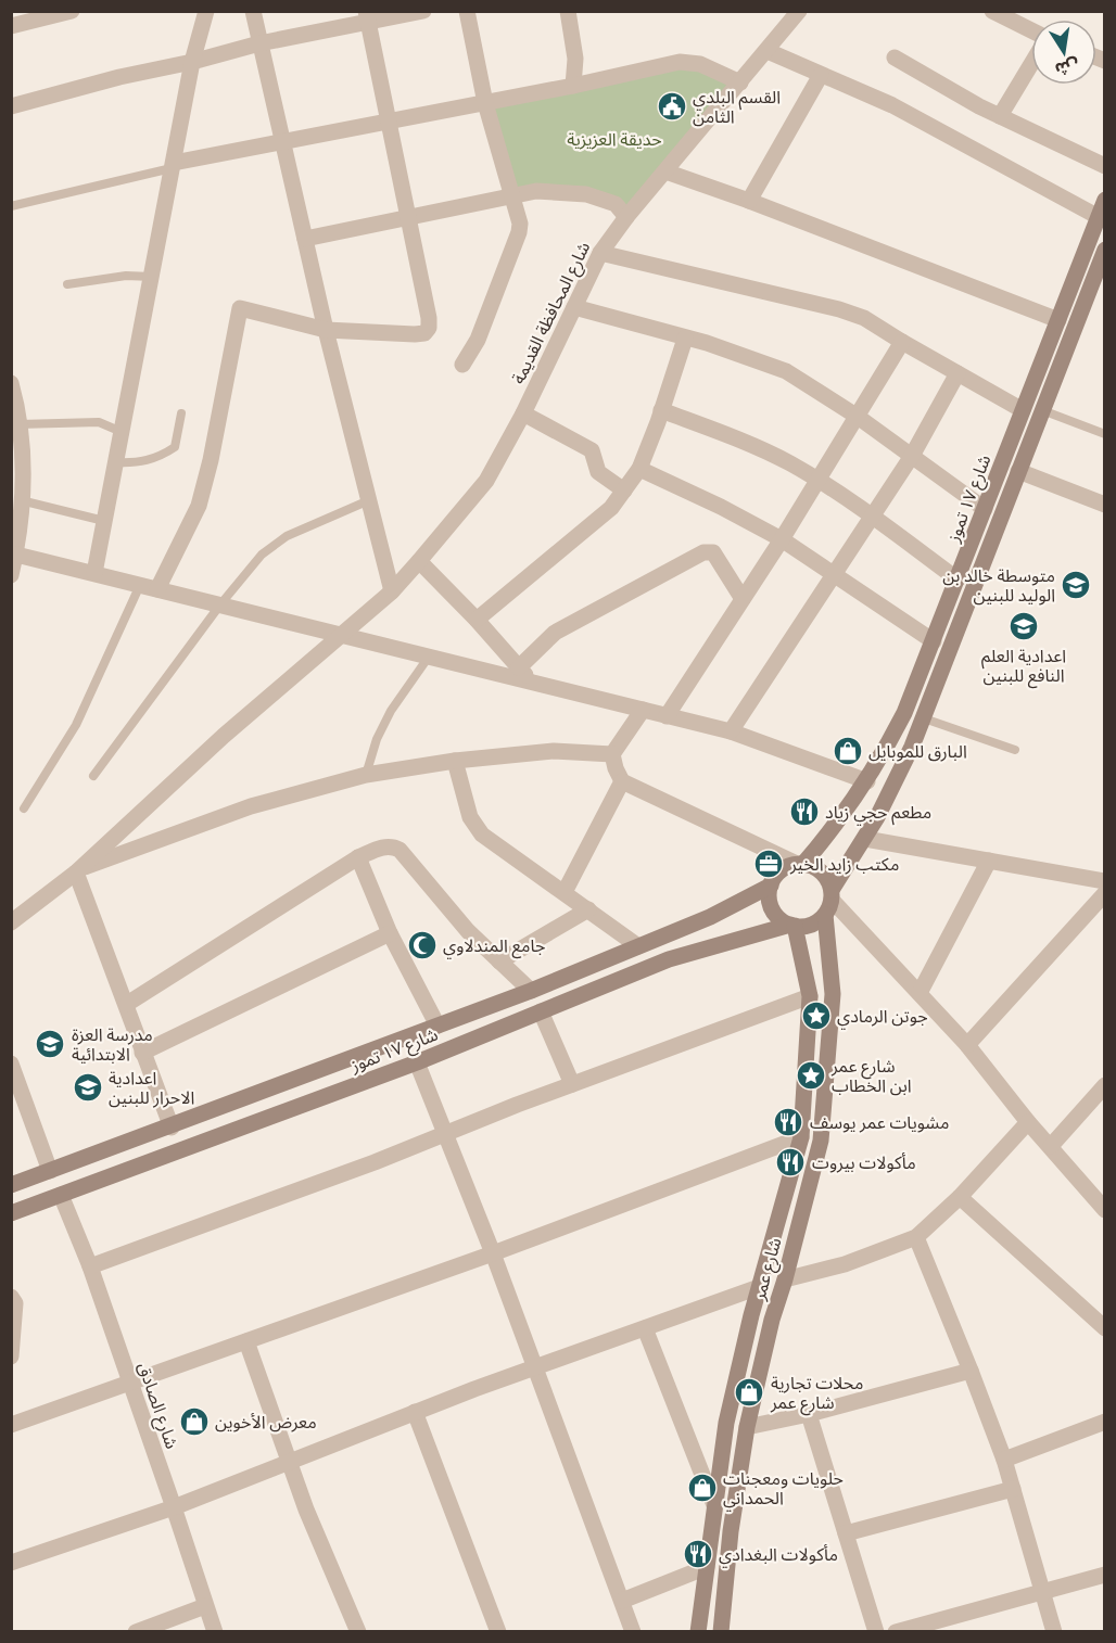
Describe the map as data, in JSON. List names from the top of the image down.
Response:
{
  "streets": {
    "main road": ["شارع ١٧ تموز", "شارع عمر"],
    "street": ["شارع المحافظة القديمة", "شارع الصادق"]
  },
  "crossings": [
    ["شارع ١٧ تموز", "شارع عمر"],
    ["شارع ١٧ تموز", "شارع الصادق"]
  ],
  "parks": ["حديقة العزيزية"],
  "places": {
    "public building": ["القسم البلدي الثامن"],
    "school or university": [
      "متوسطة خالد بن الوليد للبنين",
      "اعدادية العلم النافع للبنين",
      "مدرسة العزة الابتدائية",
      "اعدادية الاحرار للبنين"
    ],
    "shop": [
      "البارق للموبايل",
      "محلات تجارية شارع عمر",
      "معرض الأخوين",
      "حلويات ومعجنات الحمداني"
    ],
    "restaurant": [
      "مطعم حجي زياد",
      "مشويات عمر يوسف",
      "مأكولات بيروت",
      "مأكولات البغدادي"
    ],
    "office": ["مكتب زايد الخير"],
    "mosque": ["جامع المندلاوي"],
    "place": ["جوتن الرمادي", "شارع عمر ابن الخطاب"]
  },
  "north": "bottom"
}
